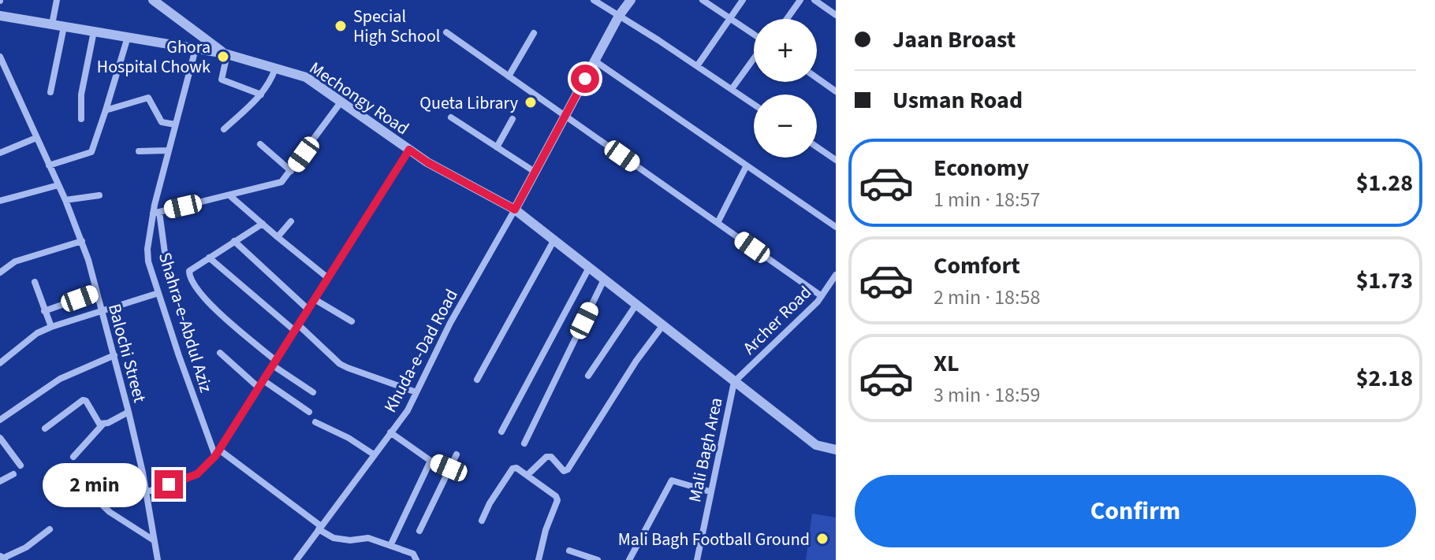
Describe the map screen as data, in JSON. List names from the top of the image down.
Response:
{
  "streets": {
    "street": [
      "Mechongy Road",
      "Archer Road",
      "Shahra-e-Abdul Aziz",
      "Khuda-e-Dad Road",
      "Balochi Street",
      "Mali Bagh Area"
    ]
  },
  "crossings": [
    ["Mechongy Road", "Archer Road"],
    ["Mechongy Road", "Shahra-e-Abdul Aziz"],
    ["Mechongy Road", "Khuda-e-Dad Road"],
    ["Mechongy Road", "Mali Bagh Area"],
    ["Archer Road", "Mali Bagh Area"]
  ],
  "places": [
    "Special High School",
    "Ghora Hospital Chowk",
    "Queta Library",
    "Mali Bagh Football Ground"
  ],
  "page": {
    "banner": ["Jaan Broast", "Usman Road"],
    "map_buttons": ["+", "−"],
    "list": [
      {
        "name": "Economy",
        "note": "1 min · 18:57",
        "value": "$1.28"
      },
      {
        "name": "Comfort",
        "note": "2 min · 18:58",
        "value": "$1.73"
      },
      {
        "name": "XL",
        "note": "3 min · 18:59",
        "value": "$2.18"
      }
    ],
    "buttons": "Confirm",
    "bubble": "2 min"
  }
}
